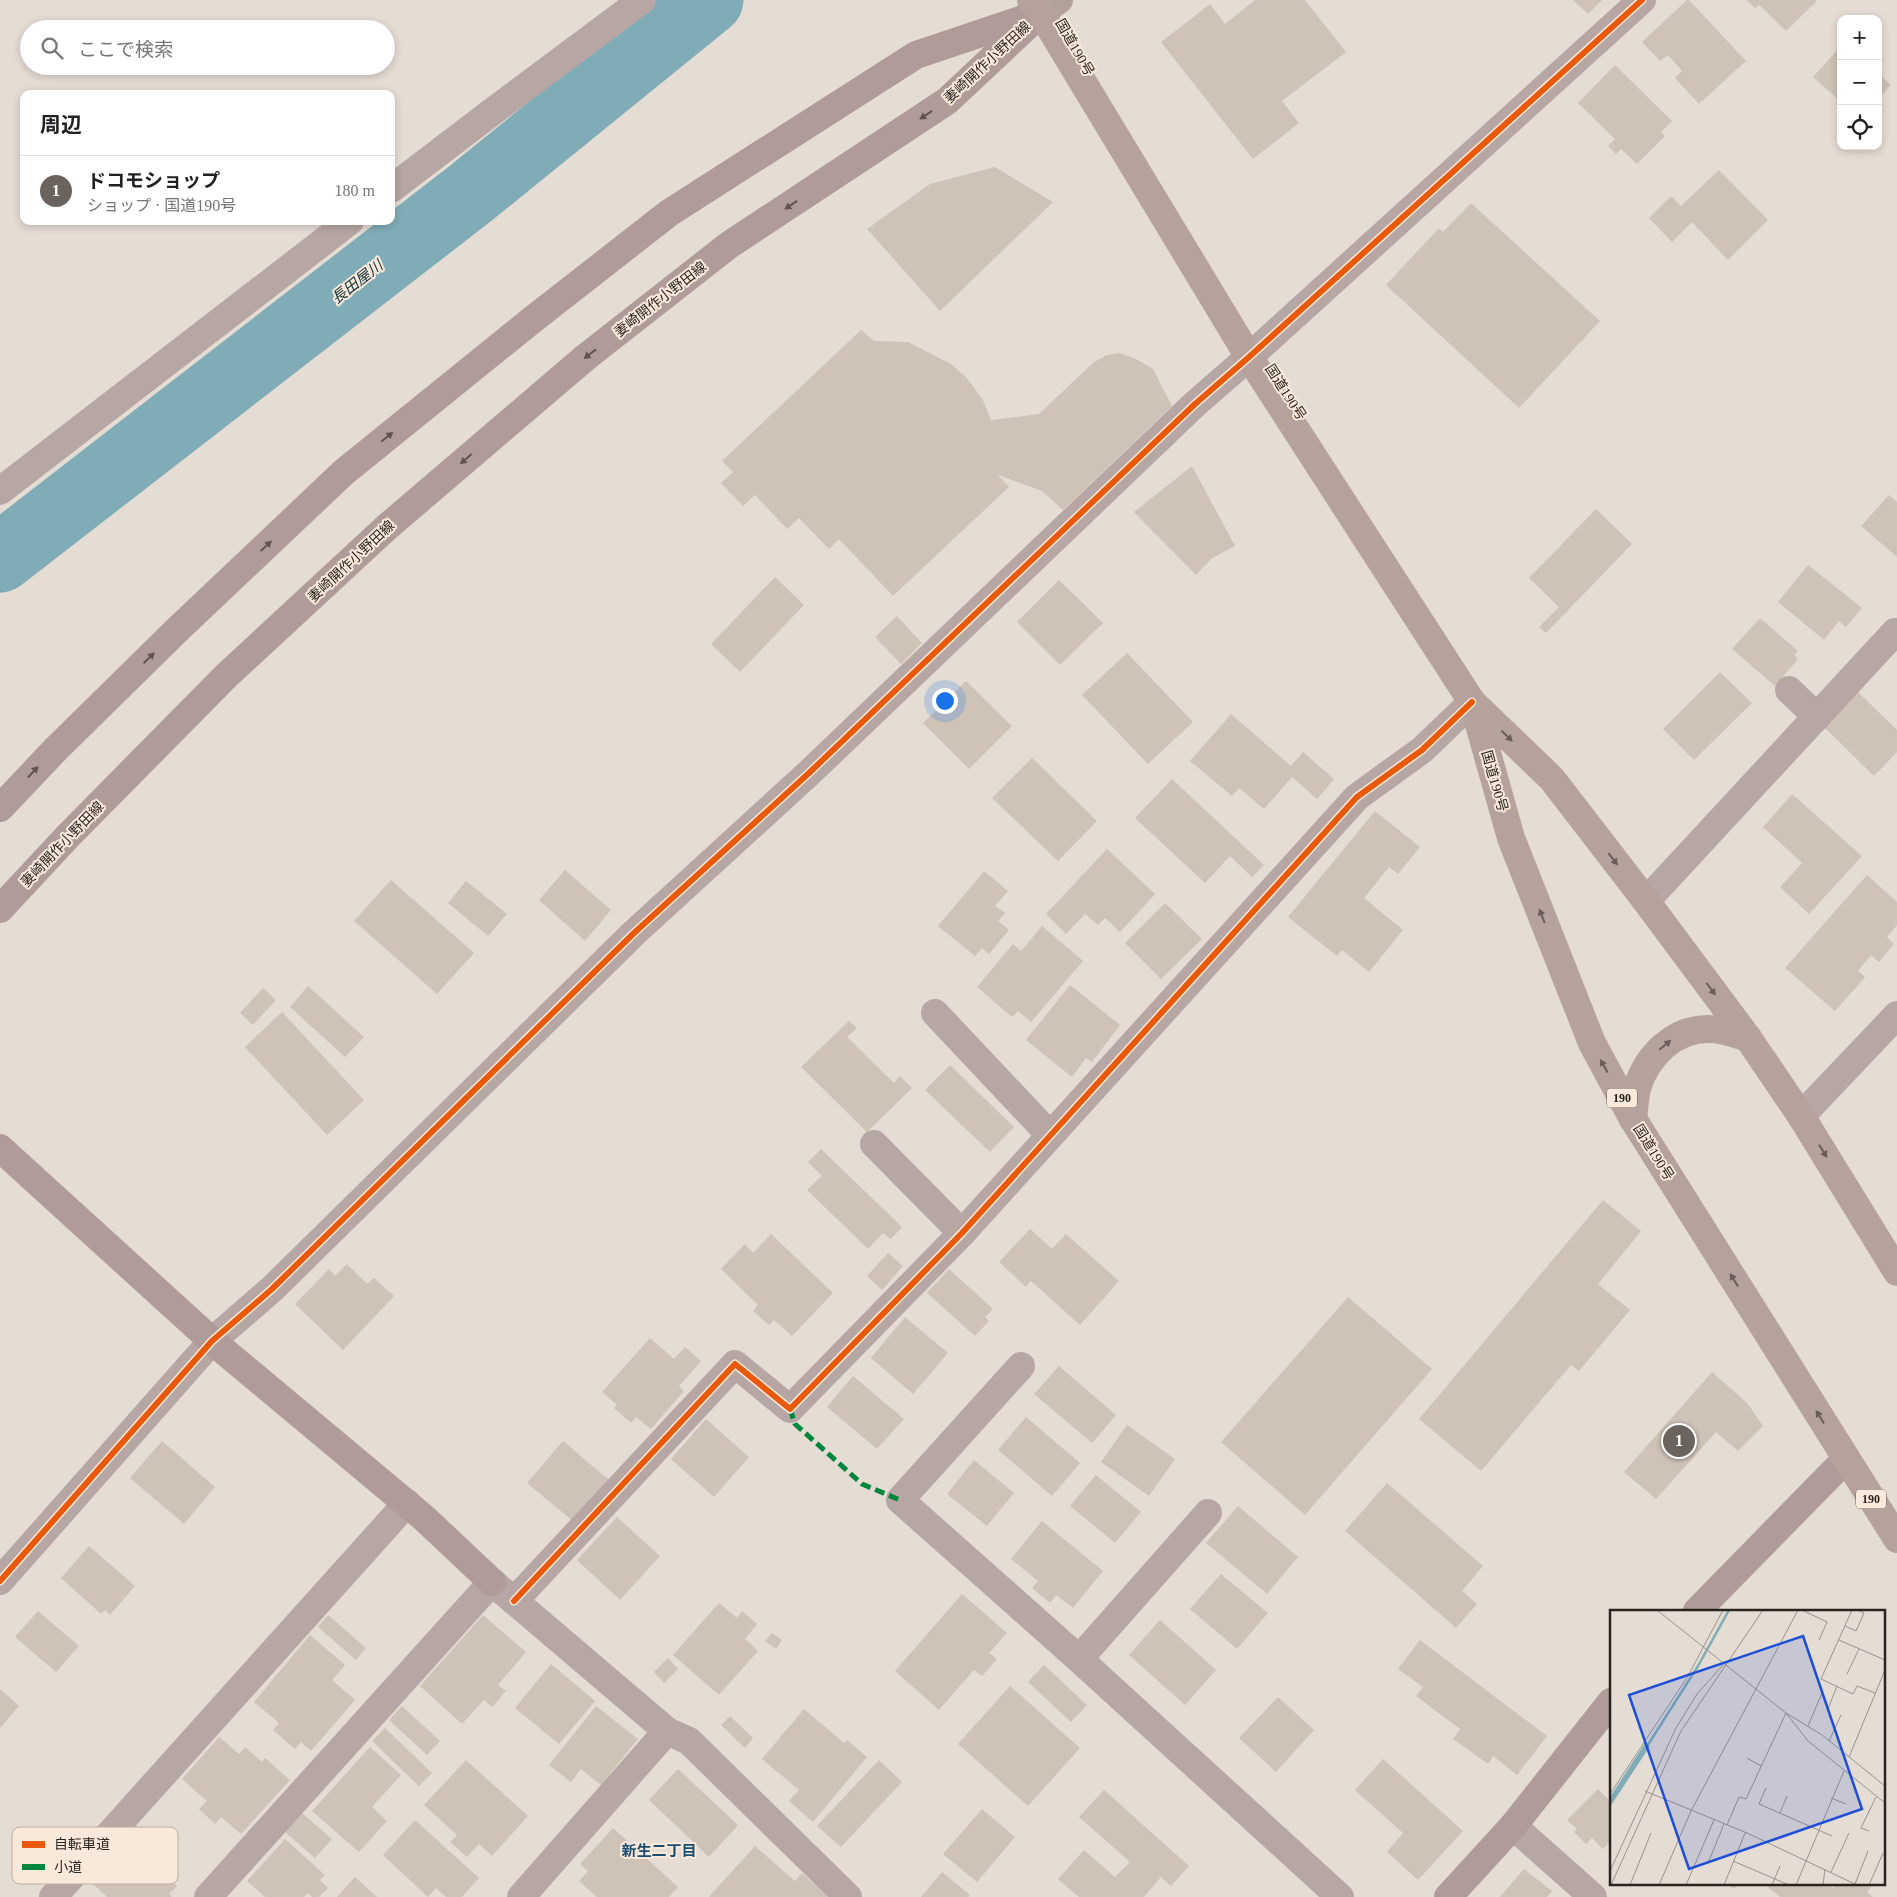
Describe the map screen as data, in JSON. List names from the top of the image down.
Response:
{
  "streets": {
    "highway": ["国道190号", "190"],
    "main road": ["妻崎開作小野田線"]
  },
  "crossings": [
    ["国道190号", "妻崎開作小野田線"]
  ],
  "districts": ["新生二丁目"],
  "water": ["長田屋川"],
  "legend": ["自転車道", "小道"],
  "page": {
    "map_buttons": ["+", "−"],
    "search": "ここで検索",
    "heading": "周辺",
    "list": [
      {
        "mark": "1",
        "name": "ドコモショップ",
        "note": "ショップ · 国道190号",
        "value": "180 m"
      }
    ],
    "pins": "1"
  }
}
